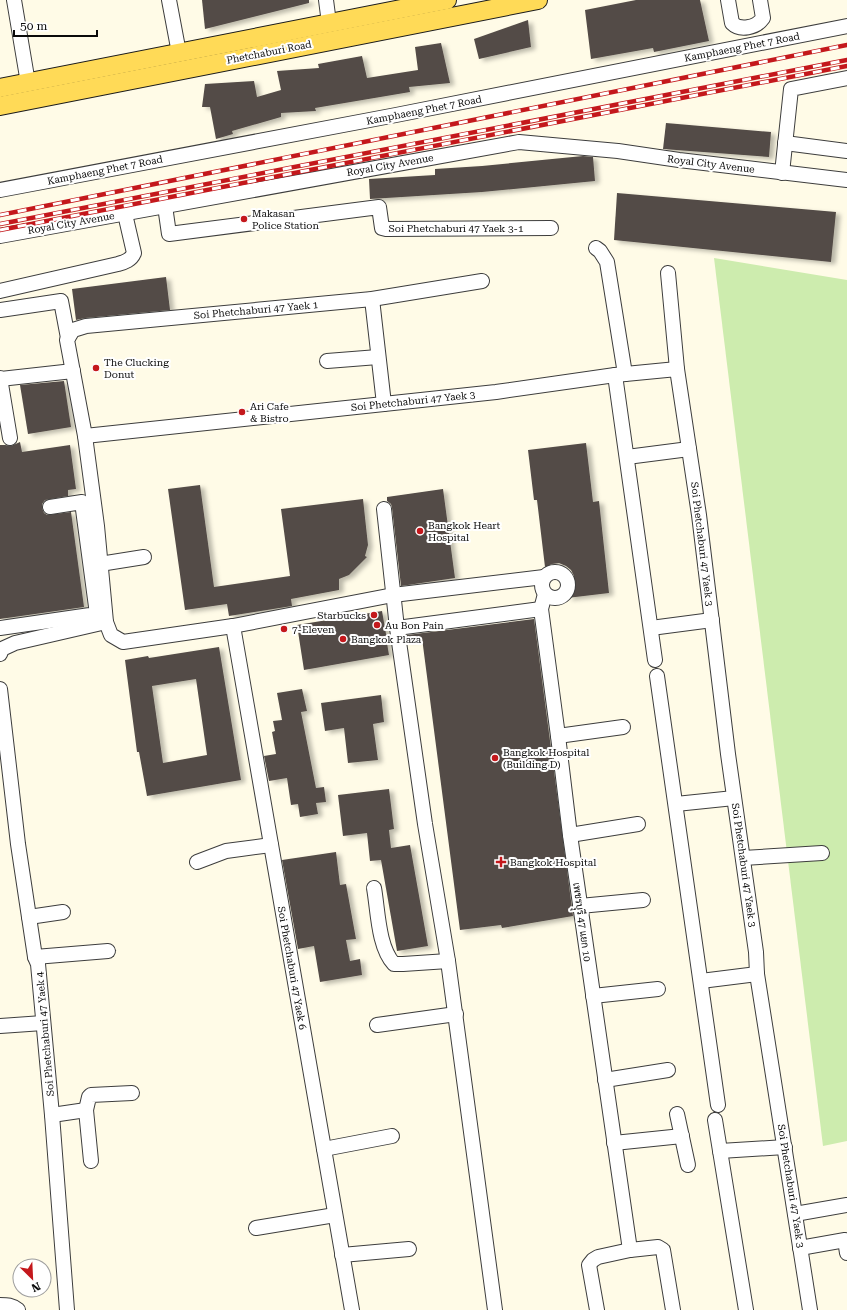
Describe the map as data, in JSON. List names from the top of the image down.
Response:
{
  "streets": {
    "main road": ["Phetchaburi Road"],
    "street": [
      "Kamphaeng Phet 7 Road",
      "Royal City Avenue",
      "Soi Phetchaburi 47 Yaek 3-1",
      "Soi Phetchaburi 47 Yaek 1",
      "Soi Phetchaburi 47 Yaek 3",
      "เพชรบุุรี 47 แยก 10",
      "Soi Phetchaburi 47 Yaek 6",
      "Soi Phetchaburi 47 Yaek 4"
    ]
  },
  "crossings": [
    ["Royal City Avenue", "Soi Phetchaburi 47 Yaek 3-1"]
  ],
  "places": {
    "other": [
      "Makasan Police Station",
      "The Clucking Donut",
      "Ari Cafe & Bistro",
      "Bangkok Heart Hospital",
      "Starbucks",
      "Au Bon Pain",
      "7-Eleven",
      "Bangkok Plaza",
      "Bangkok Hospital (Building D)"
    ],
    "health": ["Bangkok Hospital"]
  },
  "scale_bar": "50 m",
  "north": "bottom right"
}
